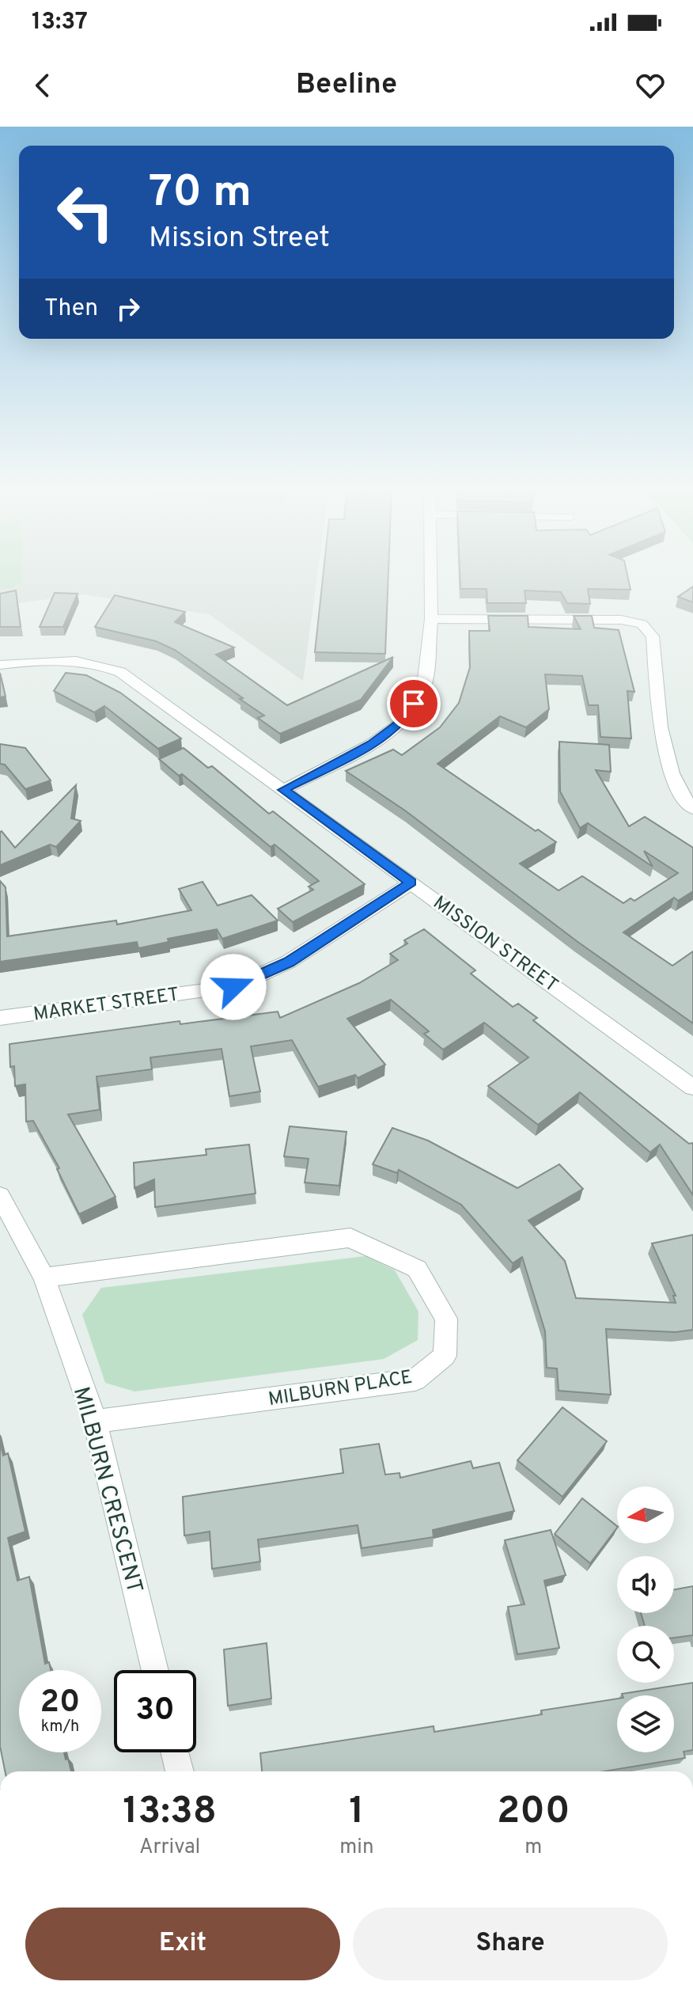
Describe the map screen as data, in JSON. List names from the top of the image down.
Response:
{
  "streets": {
    "street": [
      "MISSION STREET",
      "MARKET STREET",
      "MILBURN PLACE",
      "MILBURN CRESCENT"
    ]
  },
  "crossings": [
    ["MISSION STREET", "MARKET STREET"],
    ["MILBURN PLACE", "MILBURN CRESCENT"]
  ],
  "north": "left",
  "page": {
    "status": "13:37",
    "header": "Beeline",
    "turn": ["70 m", "Mission Street"],
    "then": "Then",
    "speed": "20 km/h",
    "limit": "30",
    "eta": [
      "13:38",
      "Arrival",
      "1",
      "min",
      "200",
      "m"
    ],
    "buttons": ["Exit", "Share"]
  }
}
